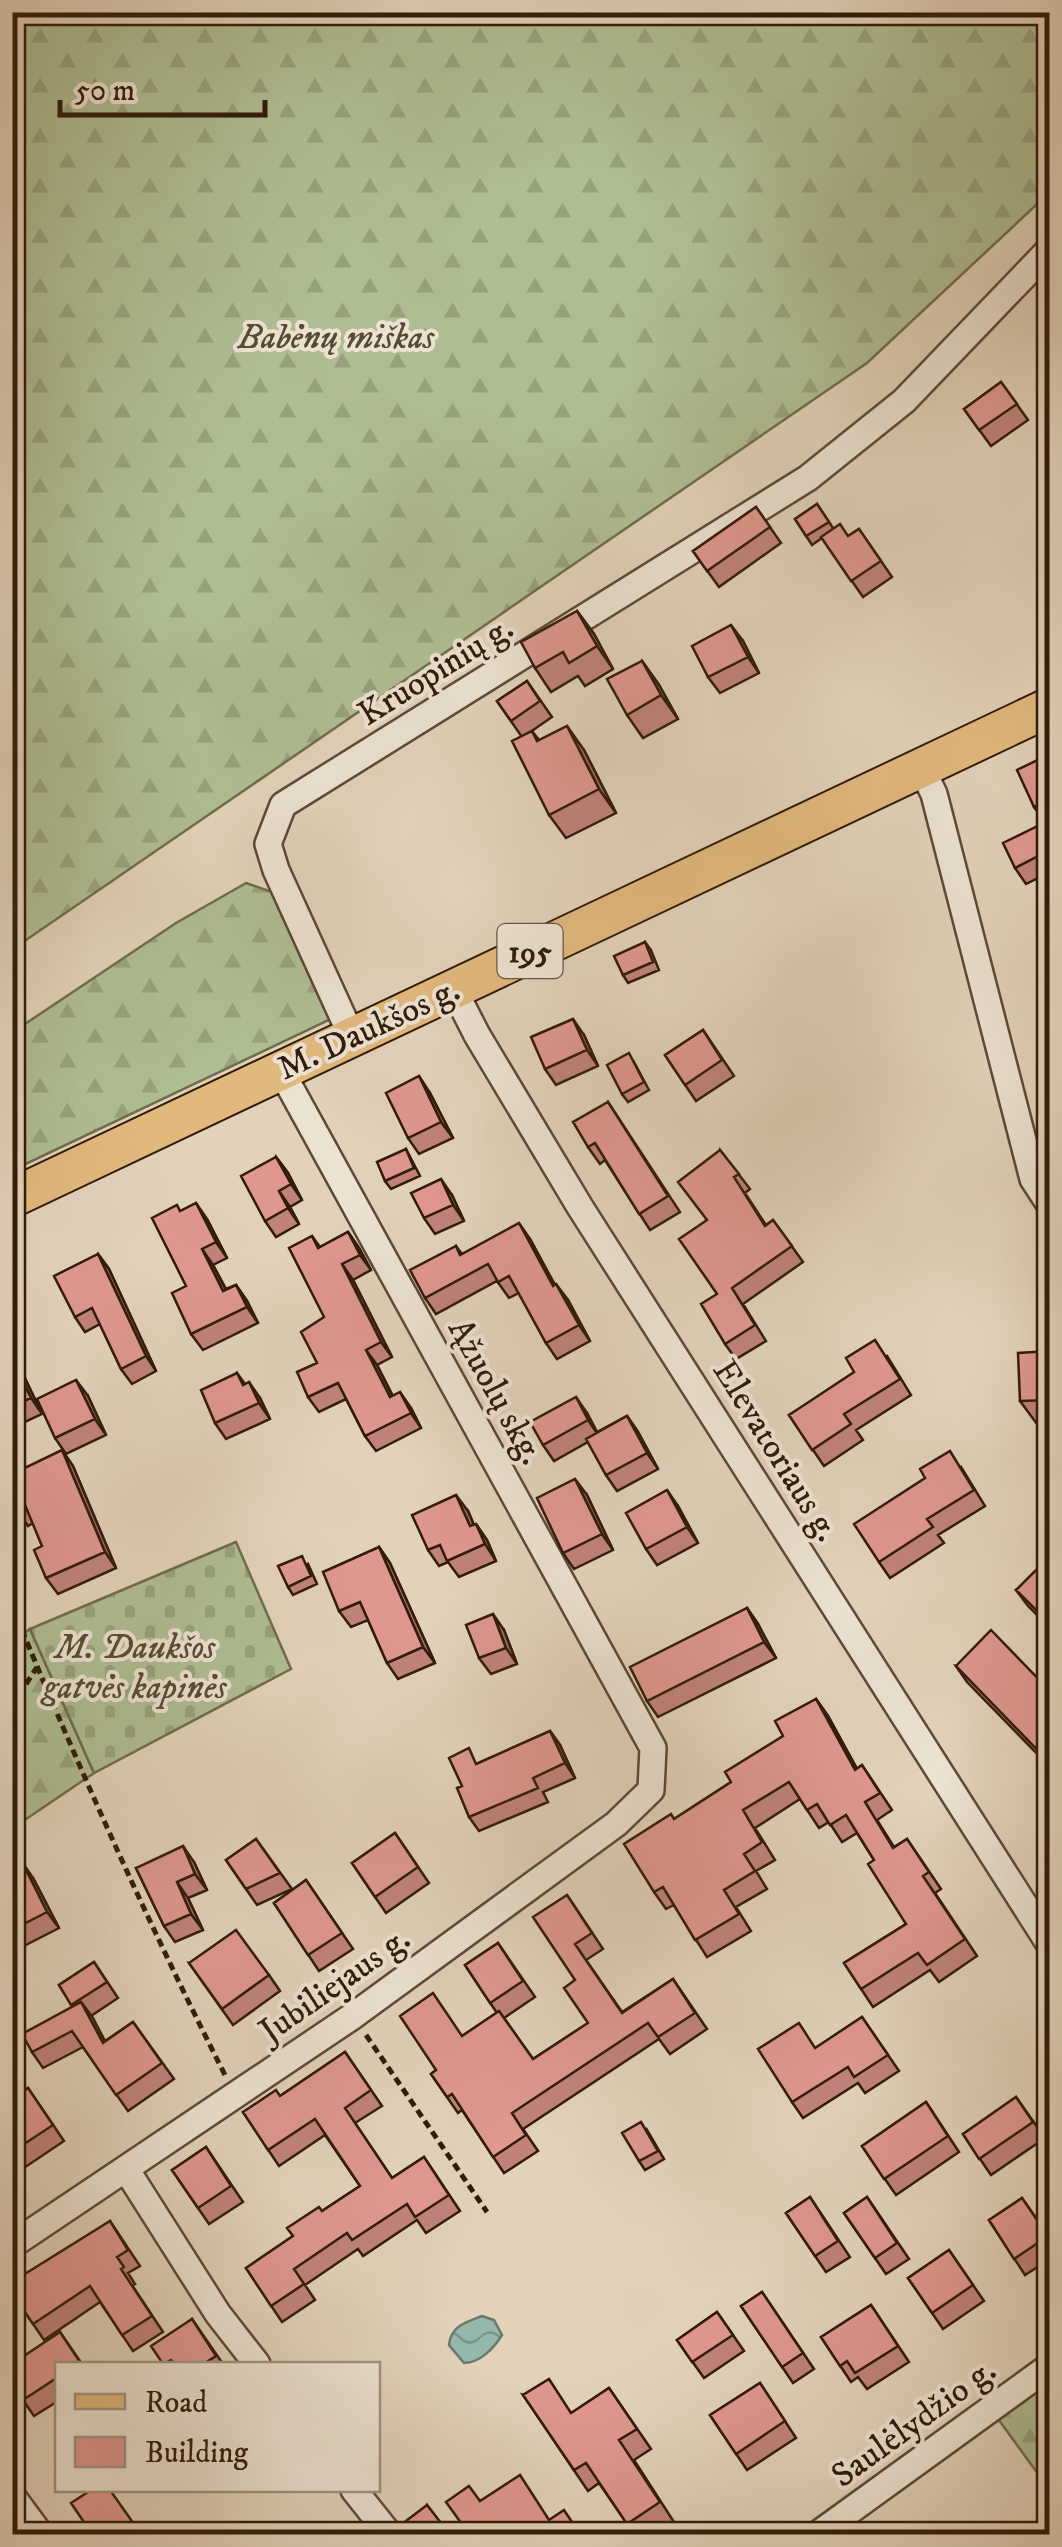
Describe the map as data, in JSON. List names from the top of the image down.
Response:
{
  "streets": {
    "main road": ["195", "M. Daukšos g."],
    "street": [
      "Kruopinių g.",
      "Ąžuolų skg.",
      "Elevatoriaus g.",
      "Jubiliejaus g.",
      "Saulėlydžio g."
    ]
  },
  "crossings": [
    ["Kruopinių g.", "M. Daukšos g."],
    ["M. Daukšos g.", "Ąžuolų skg."],
    ["M. Daukšos g.", "Elevatoriaus g."],
    ["Ąžuolų skg.", "Jubiliejaus g."]
  ],
  "parks": ["Babėnų miškas", "M. Daukšos gatvės kapinės"],
  "legend": ["Road", "Building"],
  "scale_bar": "50 m"
}
